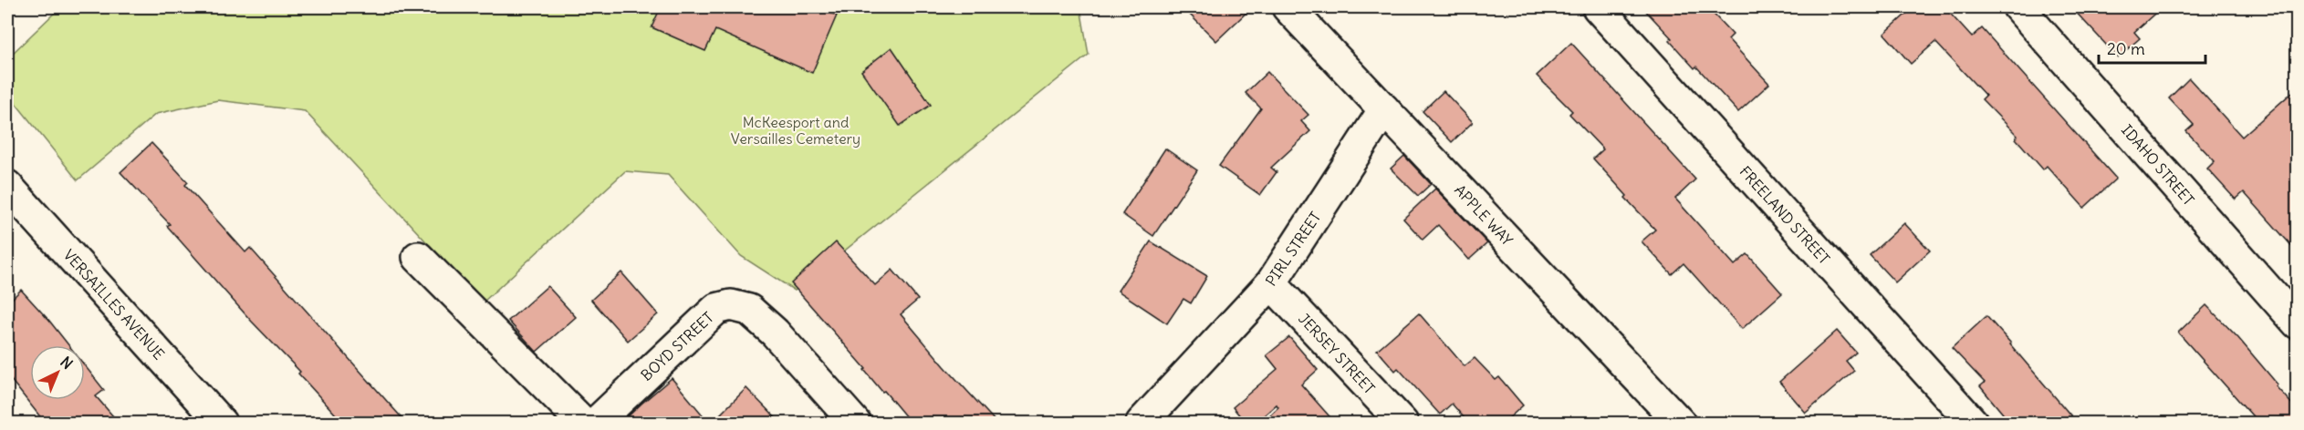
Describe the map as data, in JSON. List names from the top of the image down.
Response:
{
  "streets": {
    "street": [
      "IDAHO STREET",
      "APPLE WAY",
      "FREELAND STREET",
      "PIRL STREET",
      "VERSAILLES AVENUE",
      "BOYD STREET",
      "JERSEY STREET"
    ]
  },
  "crossings": [
    ["APPLE WAY", "PIRL STREET"],
    ["PIRL STREET", "JERSEY STREET"]
  ],
  "parks": ["McKeesport and Versailles Cemetery"],
  "scale_bar": "20 m",
  "north": "top right"
}
